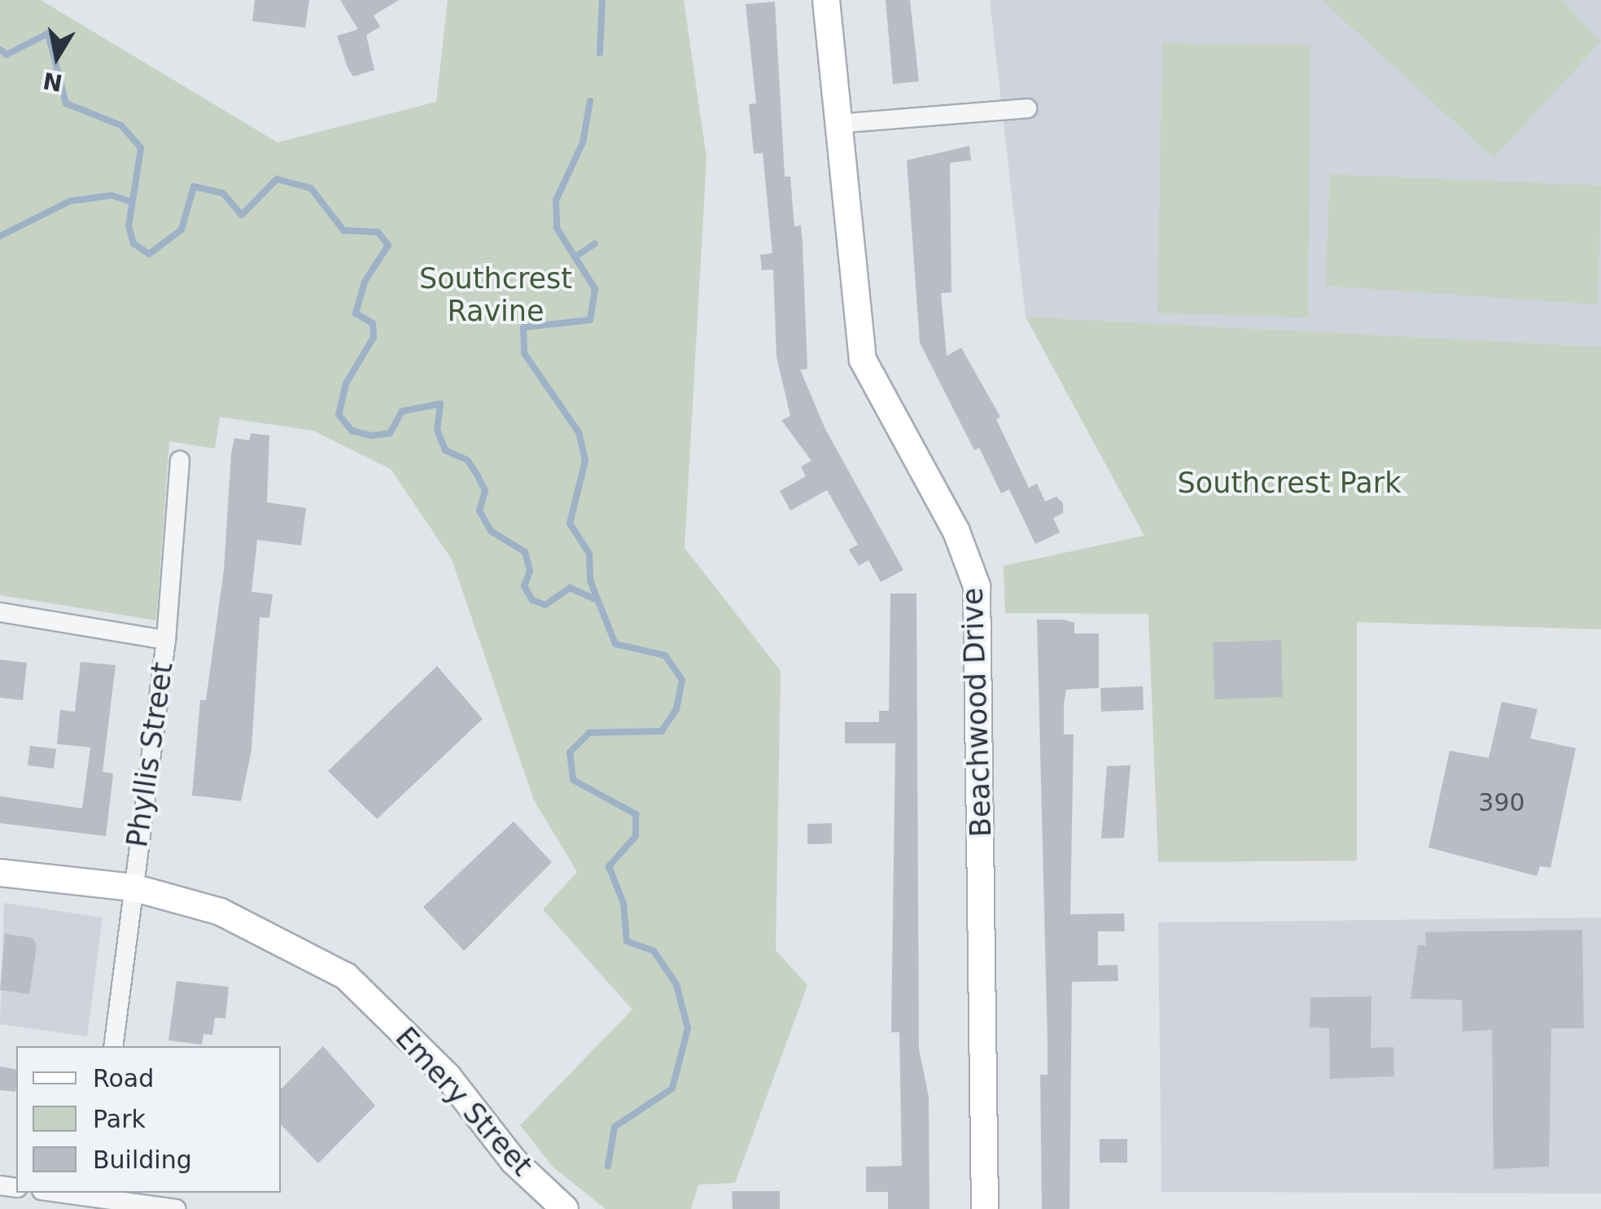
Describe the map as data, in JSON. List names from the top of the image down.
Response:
{
  "streets": {
    "street": ["Beachwood Drive", "Phyllis Street", "Emery Street"]
  },
  "crossings": [
    ["Phyllis Street", "Emery Street"]
  ],
  "parks": ["Southcrest Ravine", "Southcrest Park"],
  "house_numbers": ["390"],
  "legend": ["Road", "Park", "Building"],
  "north": "bottom"
}
